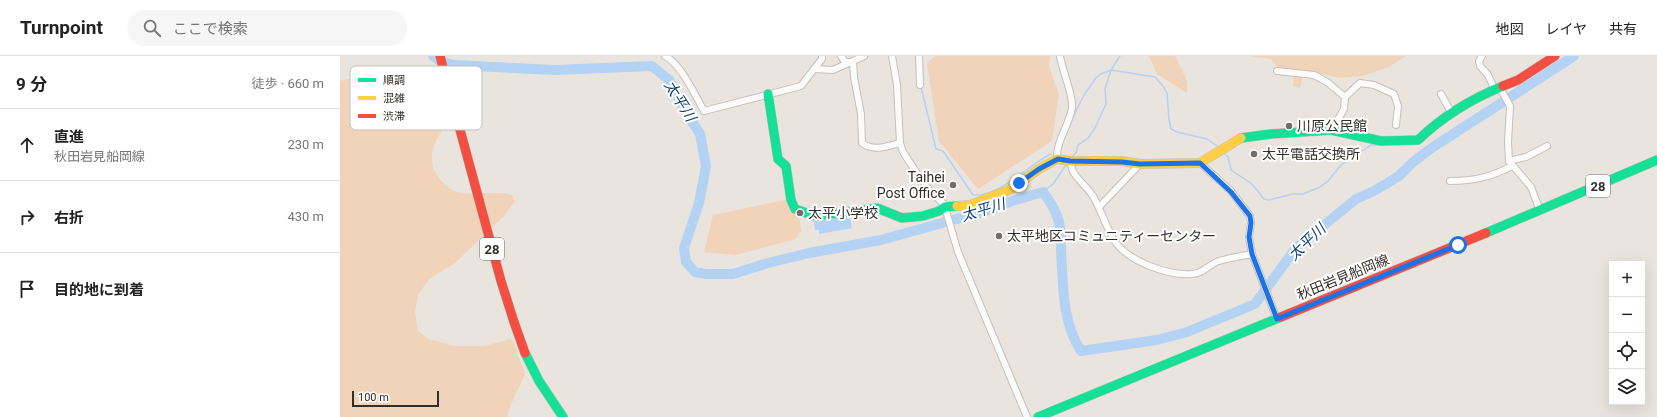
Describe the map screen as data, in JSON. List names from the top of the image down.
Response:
{
  "streets": {
    "main road": ["28", "秋田岩見船岡線"]
  },
  "water": ["太平川"],
  "places": [
    "川原公民館",
    "太平電話交換所",
    "Taihei Post Office",
    "太平小学校",
    "太平地区コミュニティーセンター"
  ],
  "legend": ["順調", "混雑", "渋滞"],
  "scale_bar": "100 m",
  "page": {
    "header": "Turnpoint",
    "search": "ここで検索",
    "nav": ["地図", "レイヤ", "共有"],
    "heading": ["9 分", "徒歩 · 660 m"],
    "list": [
      ["直進", "秋田岩見船岡線", "230 m"],
      ["右折", "430 m"],
      "目的地に到着"
    ],
    "map_buttons": ["+", "−"],
    "scale": "100 m"
  }
}
